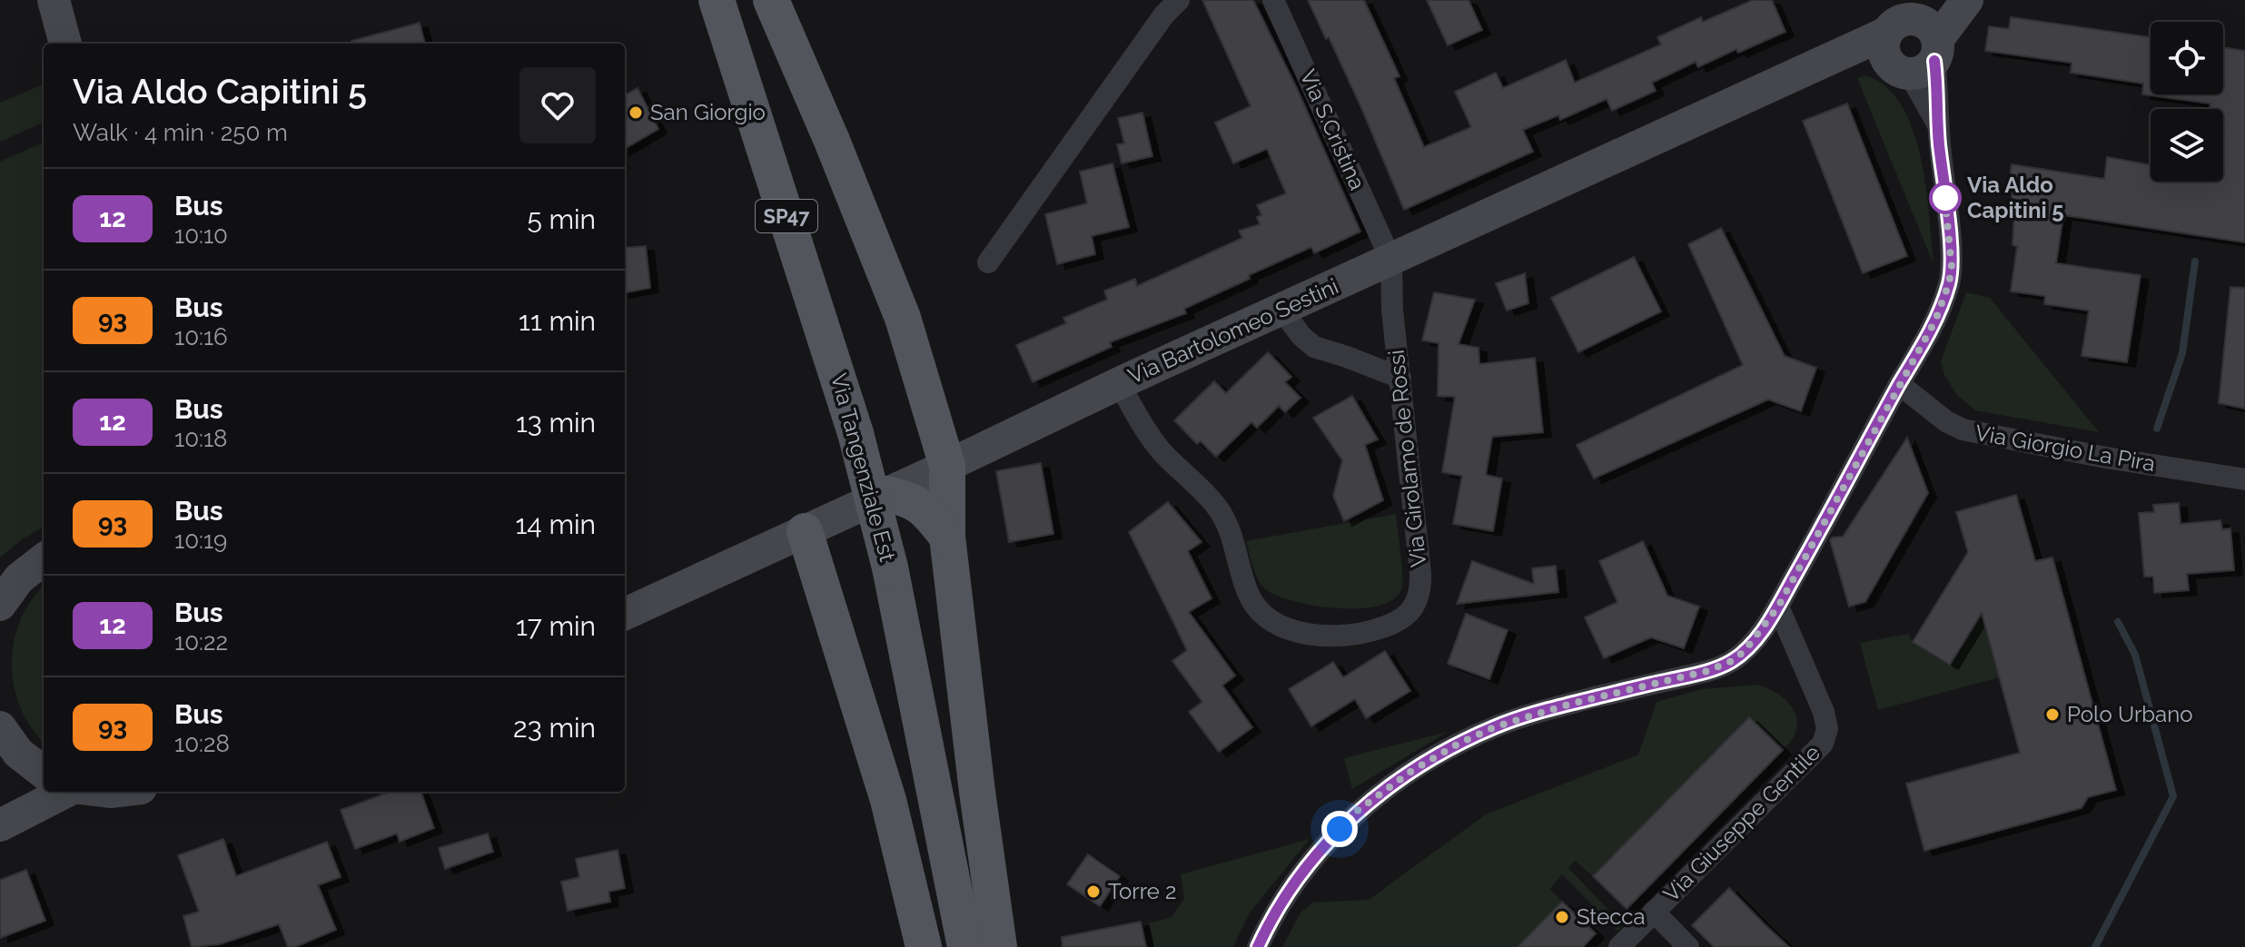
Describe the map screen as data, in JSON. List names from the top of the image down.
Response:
{
  "streets": {
    "main road": ["SP47", "Via Bartolomeo Sestini", "Via Tangenziale Est"],
    "street": [
      "Via S.Cristina",
      "Via Giorgio La Pira",
      "Via Girolamo de Rossi",
      "Via Giuseppe Gentile"
    ]
  },
  "crossings": [
    ["Via S.Cristina", "Via Bartolomeo Sestini"],
    ["Via S.Cristina", "Via Girolamo de Rossi"],
    ["Via Bartolomeo Sestini", "Via Girolamo de Rossi"]
  ],
  "places": [
    "San Giorgio",
    "Via Aldo Capitini 5",
    "Polo Urbano",
    "Torre 2",
    "Stecca"
  ],
  "lines": ["bus line 12"],
  "page": {
    "heading": ["Via Aldo Capitini 5", "Walk · 4 min · 250 m"],
    "list": [
      {
        "mark": "12",
        "name": "Bus",
        "note": "10:10",
        "value": "5 min"
      },
      {
        "mark": "93",
        "name": "Bus",
        "note": "10:16",
        "value": "11 min"
      },
      {
        "mark": "12",
        "name": "Bus",
        "note": "10:18",
        "value": "13 min"
      },
      {
        "mark": "93",
        "name": "Bus",
        "note": "10:19",
        "value": "14 min"
      },
      {
        "mark": "12",
        "name": "Bus",
        "note": "10:22",
        "value": "17 min"
      },
      {
        "mark": "93",
        "name": "Bus",
        "note": "10:28",
        "value": "23 min"
      }
    ]
  }
}
